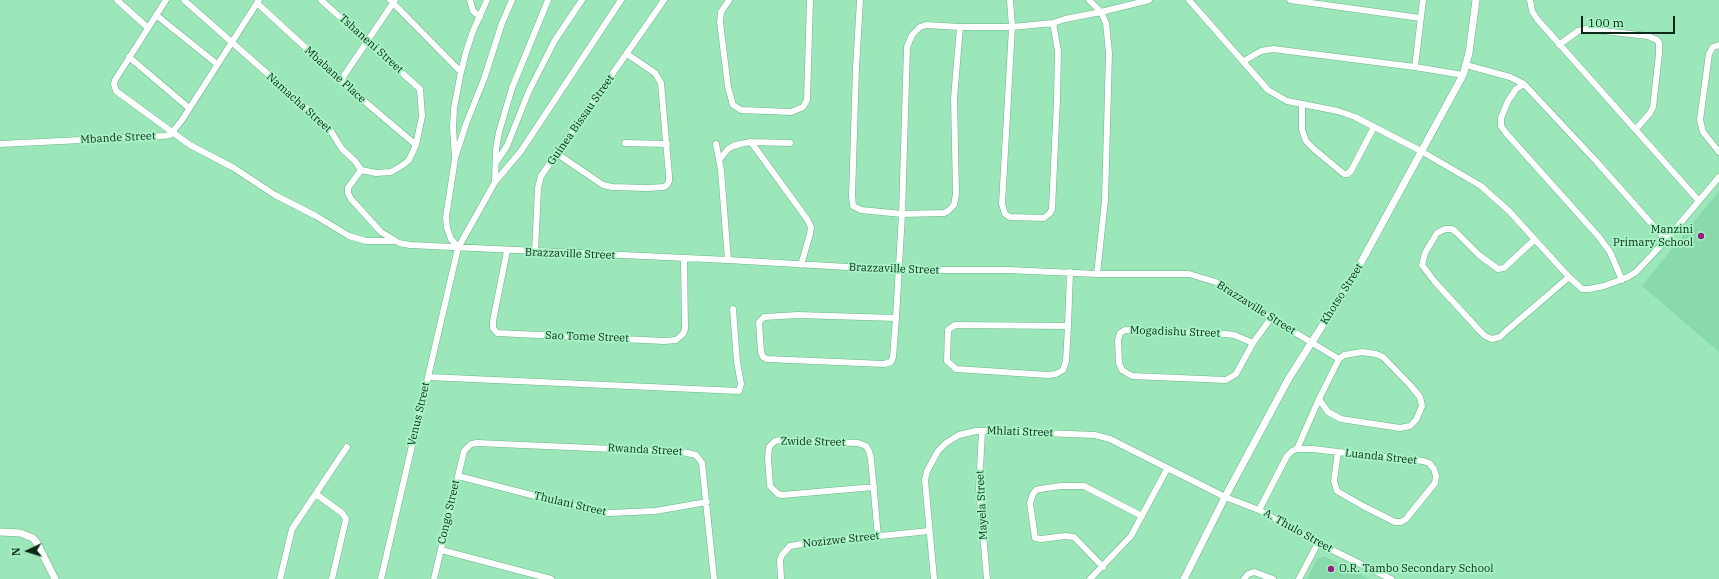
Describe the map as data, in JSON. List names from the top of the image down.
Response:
{
  "streets": {
    "street": [
      "Tshaneni Street",
      "Mbabane Place",
      "Namacha Street",
      "Guinea Bissau Street",
      "Mbande Street",
      "Brazzaville Street",
      "Khotso Street",
      "Mogadishu Street",
      "Sao Tome Street",
      "Venus Street",
      "Mhlati Street",
      "Zwide Street",
      "Rwanda Street",
      "Luanda Street",
      "Thulani Street",
      "Mayela Street",
      "Congo Street",
      "A. Thulo Street",
      "Nozizwe Street"
    ]
  },
  "crossings": [
    ["Tshaneni Street", "Mbabane Place"],
    ["Guinea Bissau Street", "Brazzaville Street"],
    ["Brazzaville Street", "Khotso Street"],
    ["Brazzaville Street", "Mogadishu Street"],
    ["Brazzaville Street", "Sao Tome Street"],
    ["Brazzaville Street", "Venus Street"],
    ["Khotso Street", "Mhlati Street"],
    ["Khotso Street", "A. Thulo Street"],
    ["Mhlati Street", "Mayela Street"],
    ["Mhlati Street", "A. Thulo Street"],
    ["Mhlati Street", "Nozizwe Street"],
    ["Zwide Street", "Nozizwe Street"],
    ["Rwanda Street", "Thulani Street"],
    ["Rwanda Street", "Congo Street"],
    ["Thulani Street", "Congo Street"]
  ],
  "places": ["Manzini Primary School", "O.R. Tambo Secondary School"],
  "scale_bar": "100 m",
  "north": "left"
}
